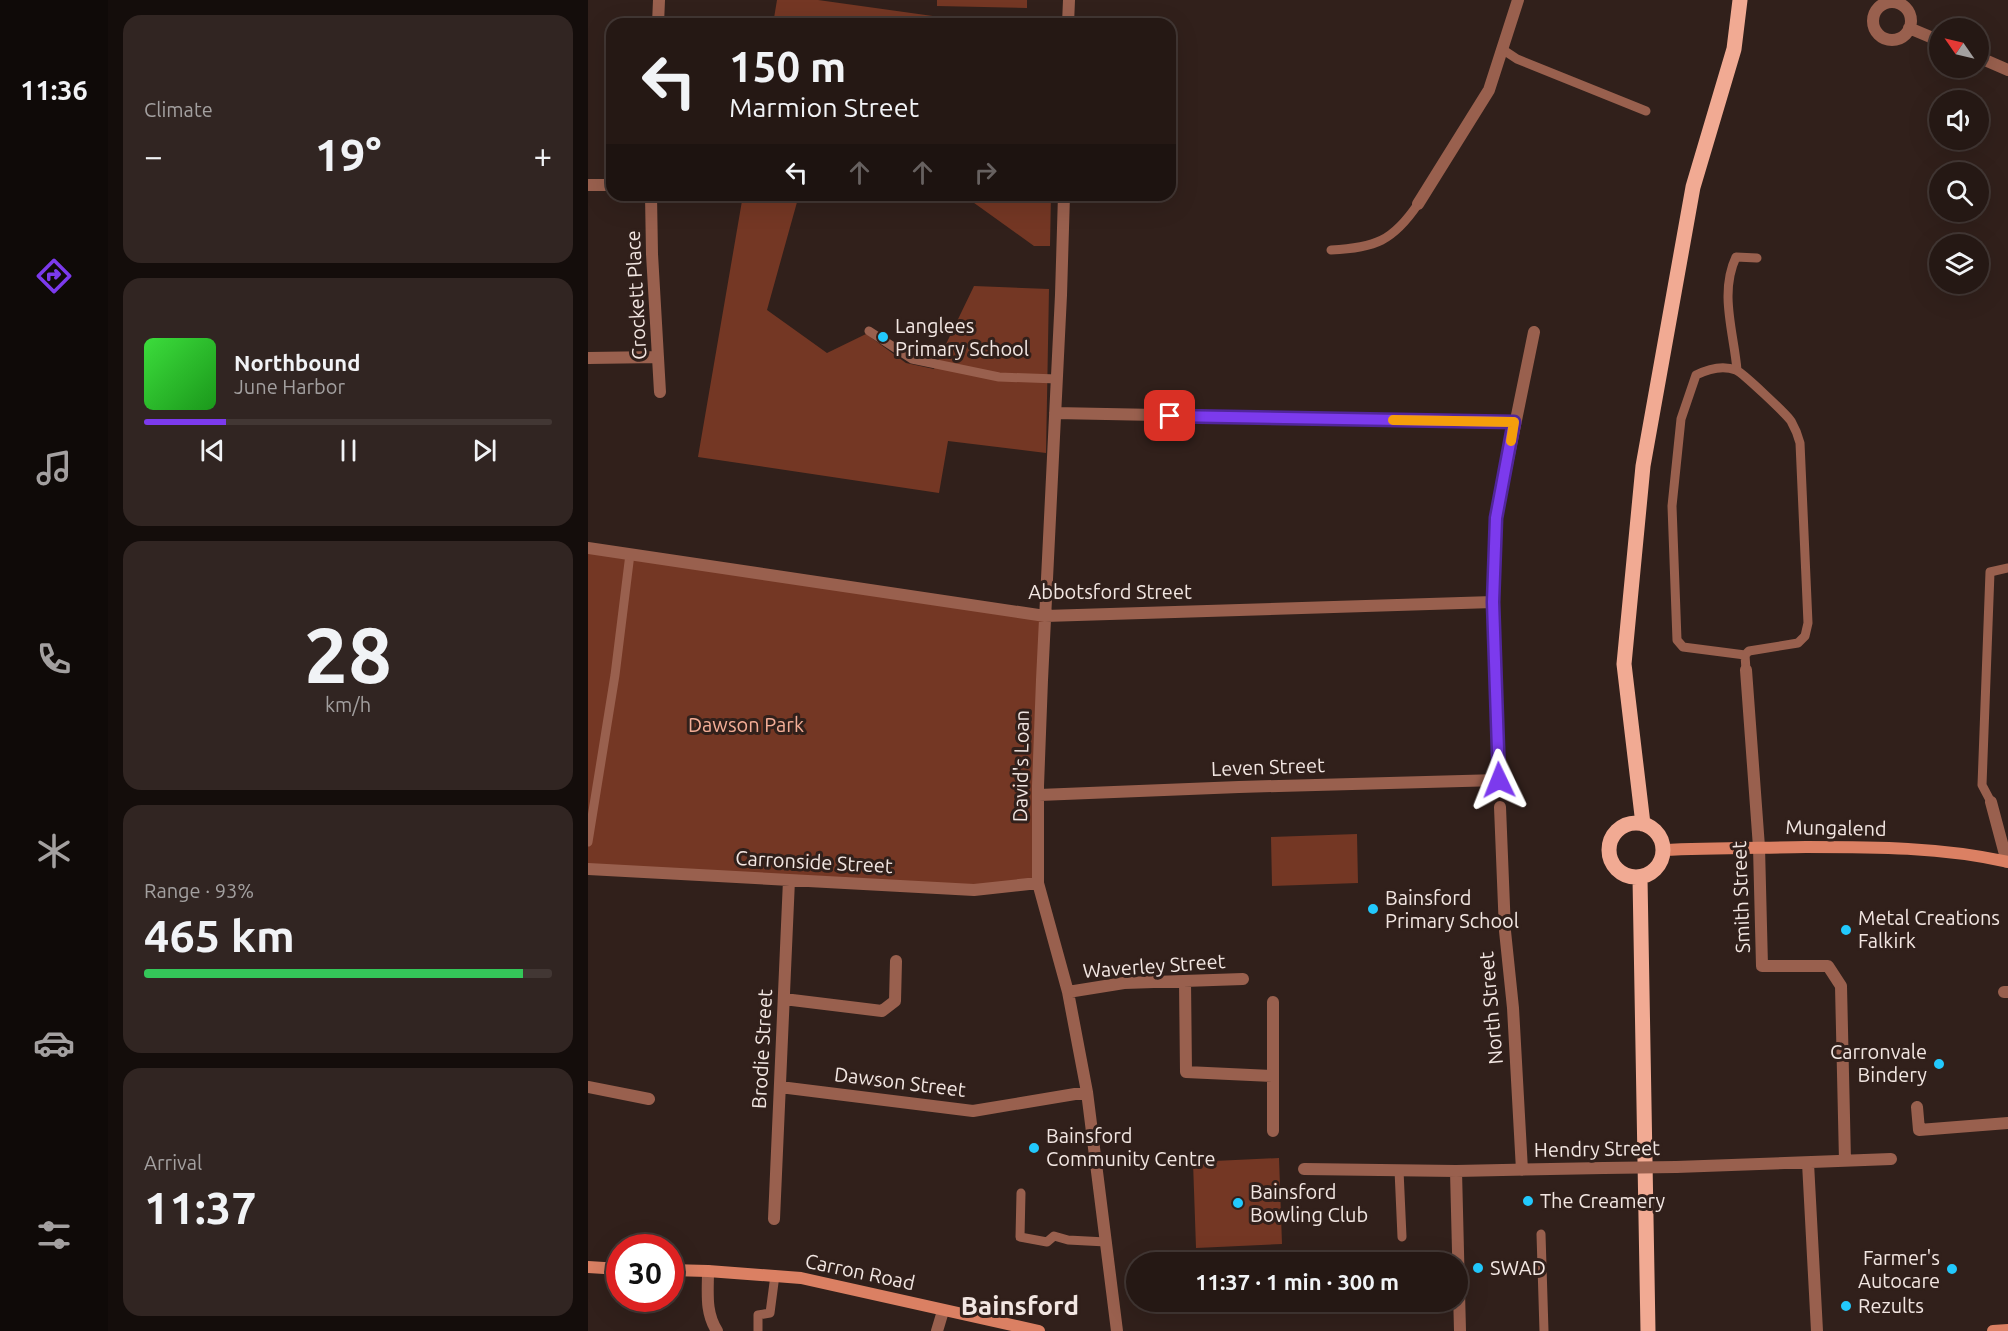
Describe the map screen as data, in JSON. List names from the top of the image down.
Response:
{
  "streets": {
    "main road": ["Mungalend", "Carron Road"],
    "street": [
      "Crockett Place",
      "Abbotsford Street",
      "David's Loan",
      "Leven Street",
      "Carronside Street",
      "Smith Street",
      "Waverley Street",
      "North Street",
      "Brodie Street",
      "Dawson Street",
      "Hendry Street"
    ]
  },
  "crossings": [
    ["Abbotsford Street", "David's Loan"],
    ["Abbotsford Street", "Leven Street"],
    ["David's Loan", "Leven Street"],
    ["David's Loan", "Carronside Street"],
    ["David's Loan", "Waverley Street"],
    ["David's Loan", "Dawson Street"],
    ["Mungalend", "Smith Street"],
    ["Carronside Street", "Brodie Street"],
    ["Smith Street", "Hendry Street"],
    ["North Street", "Hendry Street"],
    ["Brodie Street", "Dawson Street"]
  ],
  "districts": ["Bainsford"],
  "parks": ["Dawson Park"],
  "places": [
    "Langlees Primary School",
    "Bainsford Primary School",
    "Metal Creations Falkirk",
    "Carronvale Bindery",
    "Bainsford Community Centre",
    "The Creamery",
    "Bainsford Bowling Club",
    "SWAD",
    "Farmer's Autocare",
    "Rezults"
  ],
  "north": "top left",
  "page": {
    "tabs": "11:36",
    "tile": [
      "Climate",
      ["28", "km/h"],
      ["Range · 93%", "465 km"],
      ["Arrival", "11:37"]
    ],
    "turn": ["150 m", "Marmion Street"],
    "heat": ["−", "19°", "+"],
    "song": ["Northbound", "June Harbor"],
    "limit": "30",
    "trip": "11:37 · 1 min · 300 m"
  }
}
